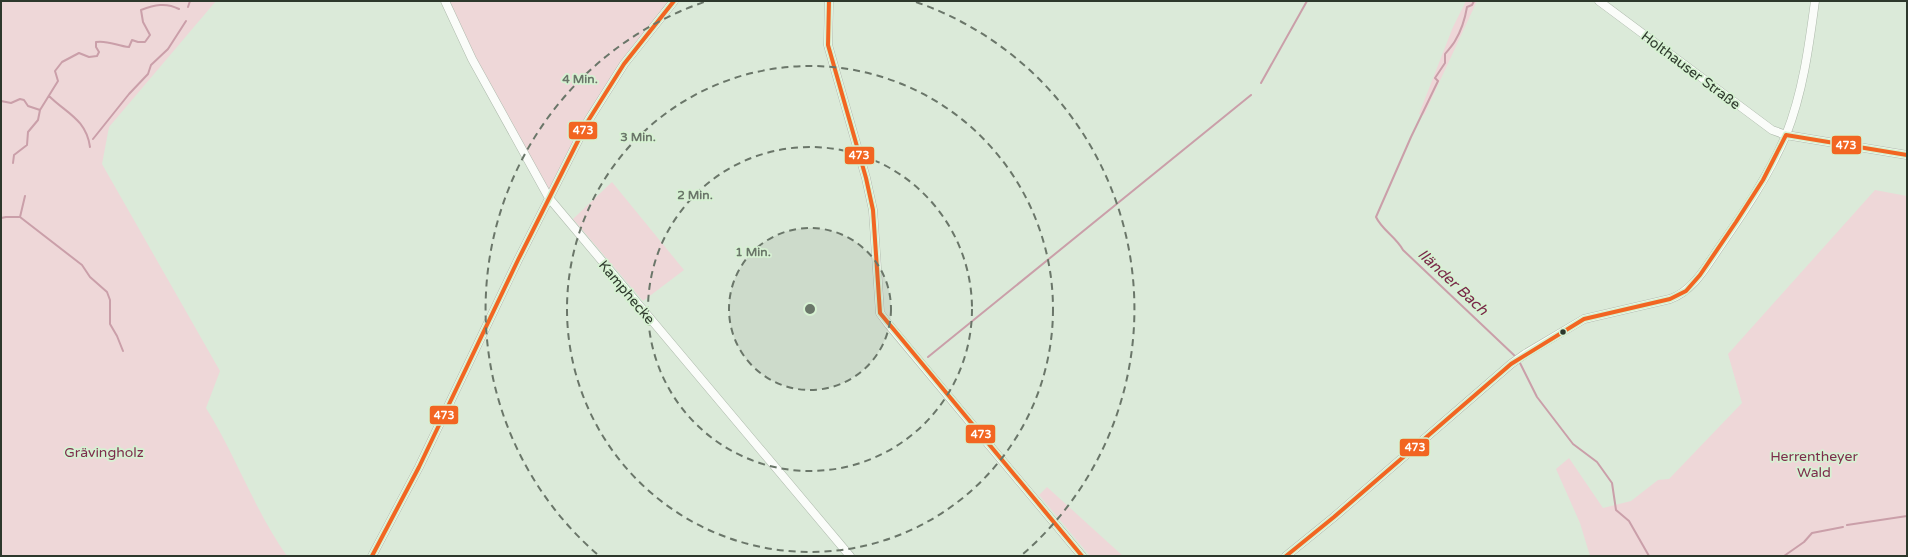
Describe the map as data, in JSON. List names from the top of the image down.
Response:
{
  "streets": {
    "street": ["Holthauser Straße", "Kamphecke"]
  },
  "water": ["Iländer Bach"],
  "parks": ["Grävingholz", "Herrentheyer Wald"],
  "lines": ["transit line 473"],
  "rings": [
    "4 Min.",
    "3 Min.",
    "2 Min.",
    "1 Min."
  ]
}
